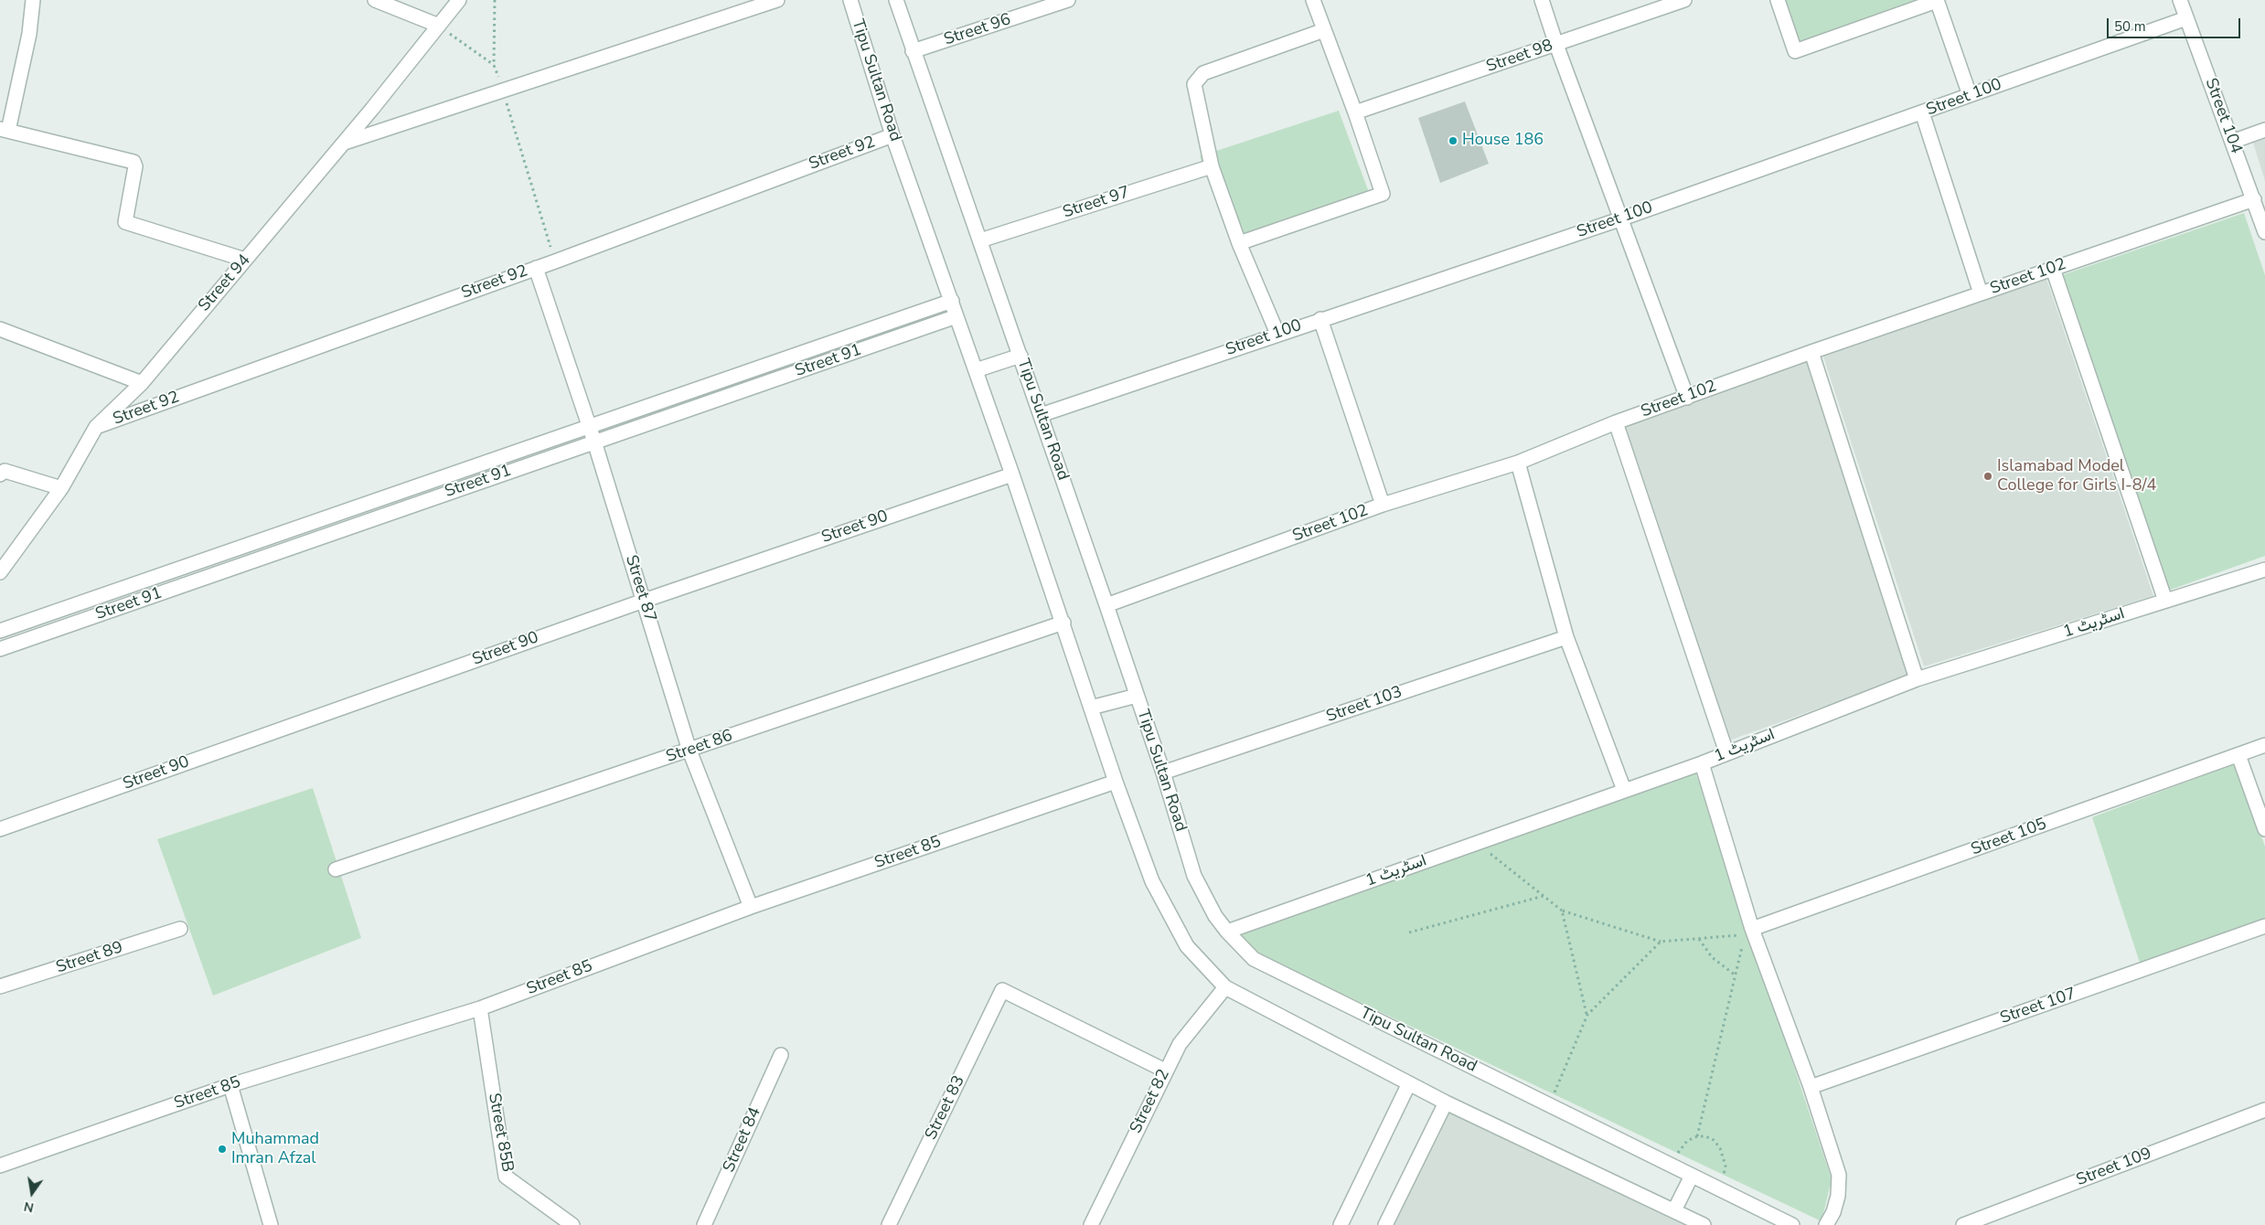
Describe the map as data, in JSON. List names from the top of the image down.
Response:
{
  "streets": {
    "street": [
      "Street 96",
      "Street 98",
      "Tipu Sultan Road",
      "Street 100",
      "Street 104",
      "Street 92",
      "Street 97",
      "Street 102",
      "Street 94",
      "Street 91",
      "Street 90",
      "Street 87",
      "اسٹریٹ 1",
      "Street 103",
      "Street 86",
      "Street 105",
      "Street 85",
      "Street 89",
      "Street 107",
      "Street 82",
      "Street 83",
      "Street 85B",
      "Street 84",
      "Street 109"
    ]
  },
  "crossings": [
    ["Street 96", "Tipu Sultan Road"],
    ["Tipu Sultan Road", "Street 100"],
    ["Tipu Sultan Road", "Street 92"],
    ["Tipu Sultan Road", "Street 97"],
    ["Tipu Sultan Road", "Street 102"],
    ["Tipu Sultan Road", "Street 91"],
    ["Tipu Sultan Road", "Street 90"],
    ["Tipu Sultan Road", "اسٹریٹ 1"],
    ["Tipu Sultan Road", "Street 103"],
    ["Tipu Sultan Road", "Street 86"],
    ["Tipu Sultan Road", "Street 85"],
    ["Tipu Sultan Road", "Street 82"],
    ["Street 100", "Street 104"],
    ["Street 104", "Street 102"],
    ["Street 92", "Street 94"],
    ["Street 92", "Street 87"],
    ["Street 91", "Street 87"],
    ["Street 90", "Street 87"],
    ["Street 87", "Street 86"],
    ["Street 87", "Street 85"],
    ["Street 85", "Street 85B"],
    ["Street 82", "Street 83"]
  ],
  "places": ["House 186", "Islamabad Model College for Girls I-8/4", "Muhammad Imran Afzal"],
  "scale_bar": "50 m",
  "north": "bottom"
}
